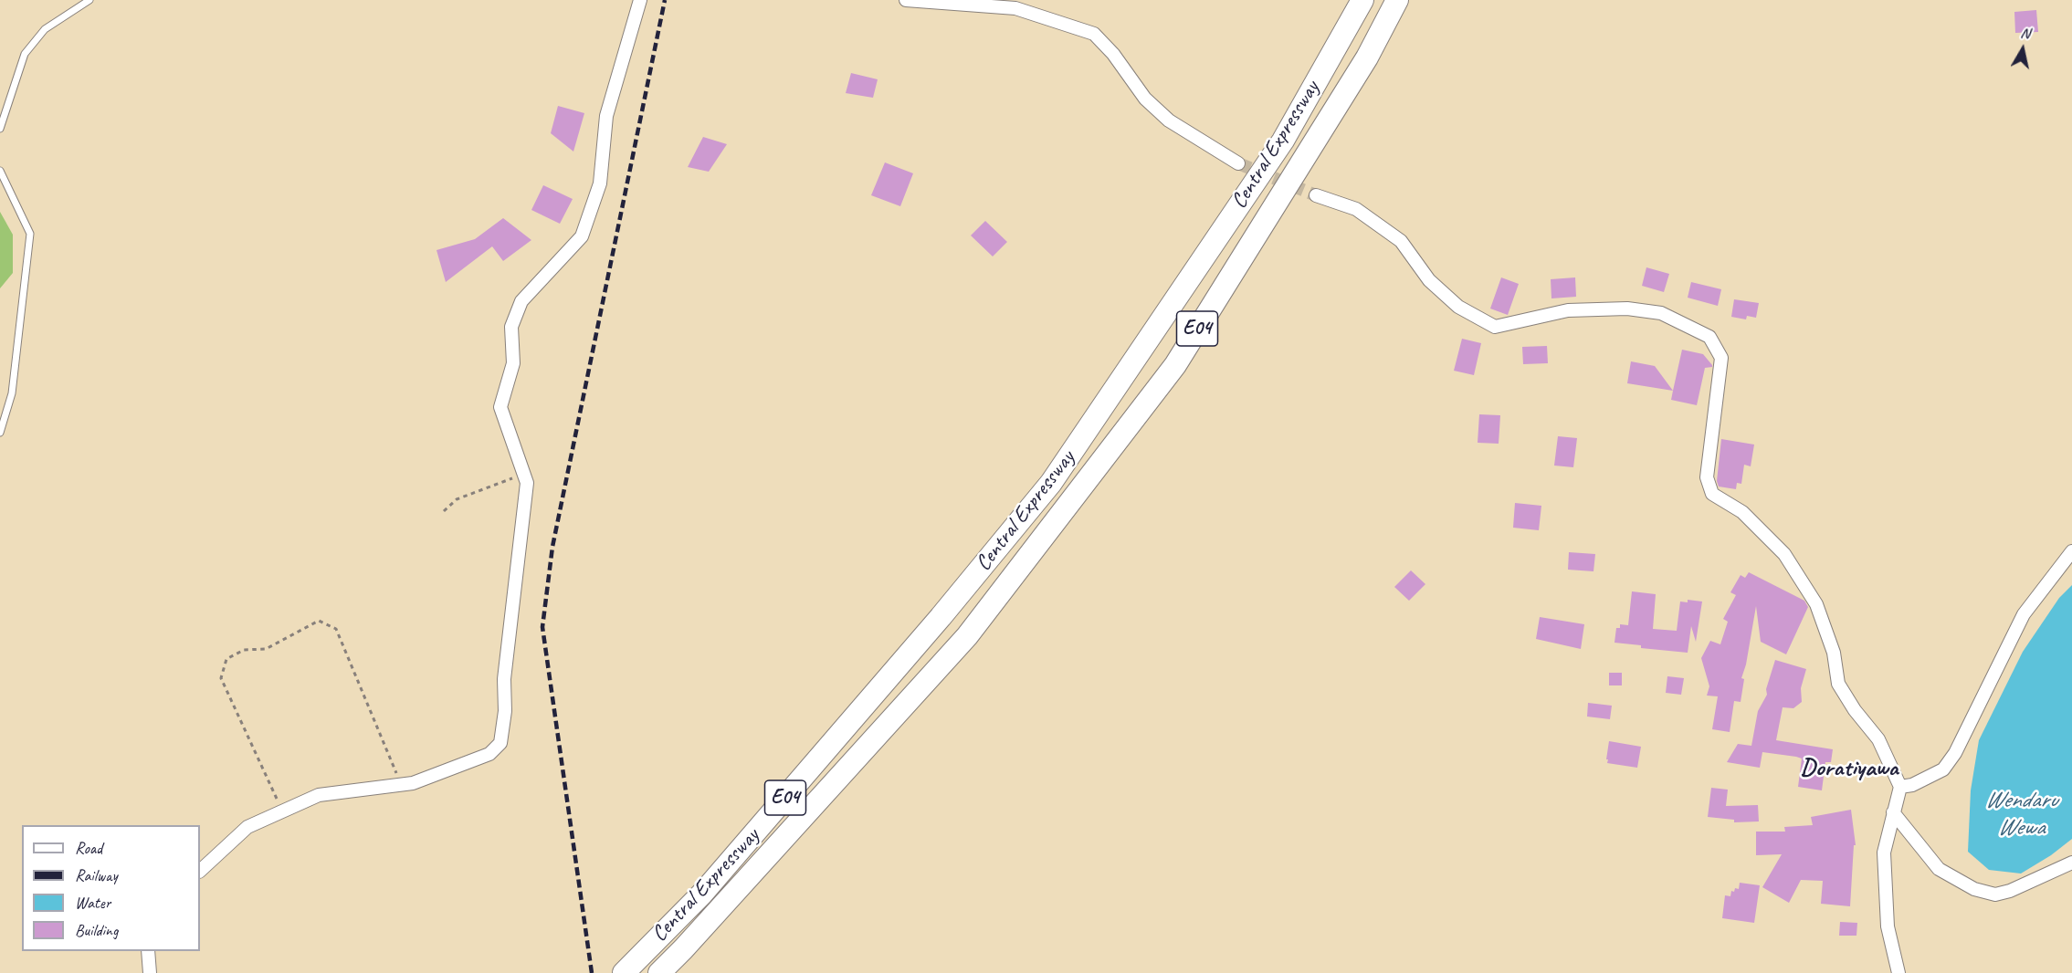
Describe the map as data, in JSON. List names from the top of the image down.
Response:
{
  "streets": {
    "highway": ["Central Expressway", "E04"]
  },
  "districts": ["Doratiyawa"],
  "water": ["Wendaru Wewa"],
  "legend": [
    "Road",
    "Railway",
    "Water",
    "Building"
  ],
  "north": "top"
}
